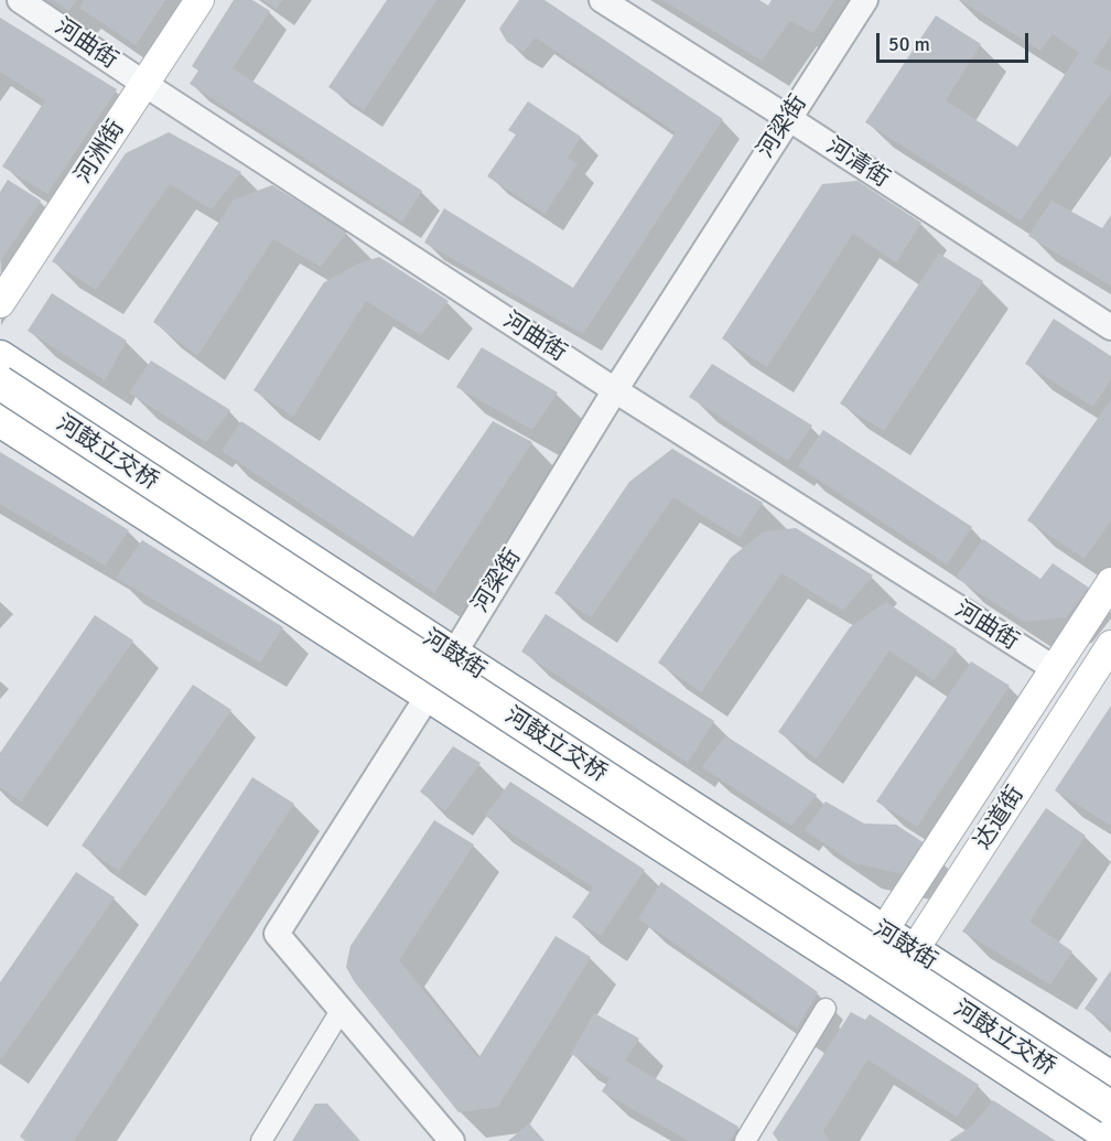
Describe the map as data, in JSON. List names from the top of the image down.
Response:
{
  "streets": {
    "highway": ["河鼓立交桥", "河鼓街"],
    "main road": ["河洲街", "达道街"],
    "street": ["河曲街", "河梁街", "河清街"]
  },
  "crossings": [
    ["河曲街", "河梁街"],
    ["河曲街", "河洲街"],
    ["河梁街", "河清街"],
    ["河梁街", "河鼓街"],
    ["河鼓街", "达道街"]
  ],
  "scale_bar": "50 m"
}
